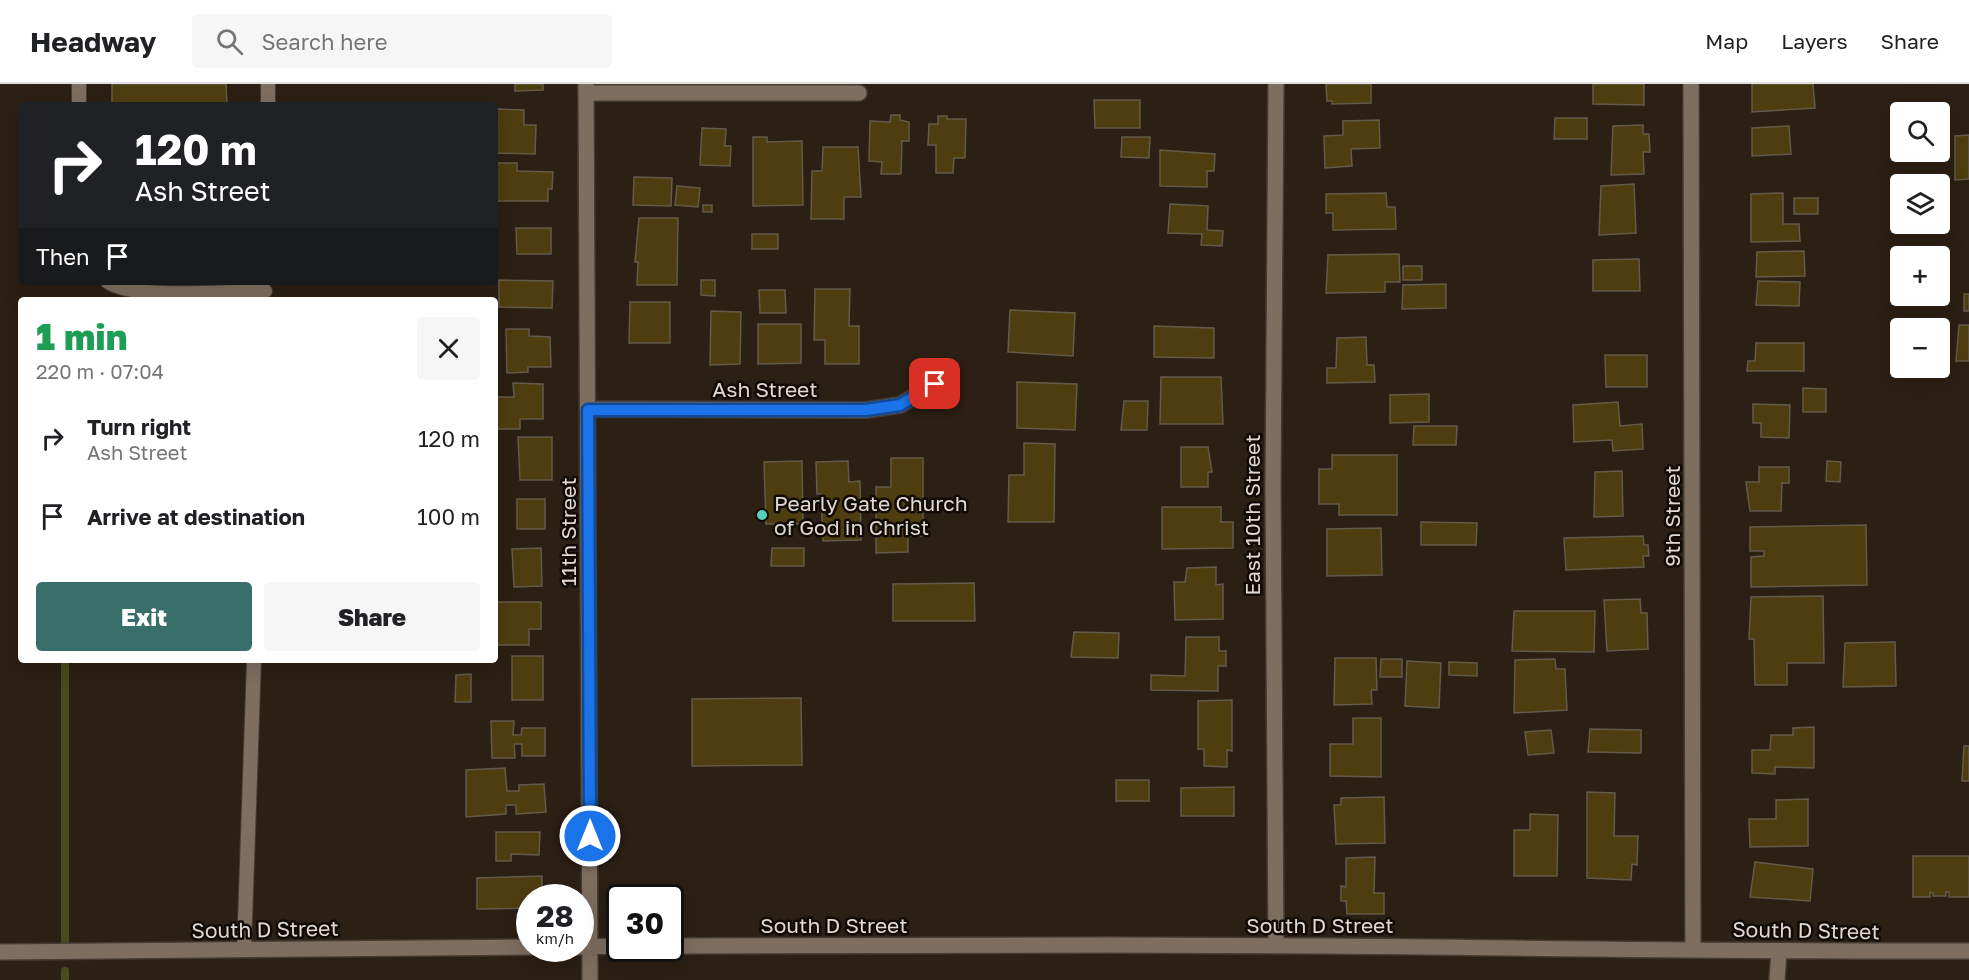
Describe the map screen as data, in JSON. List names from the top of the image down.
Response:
{
  "streets": {
    "street": [
      "Ash Street",
      "East 10th Street",
      "9th Street",
      "11th Street",
      "South D Street"
    ]
  },
  "crossings": [
    ["Ash Street", "11th Street"],
    ["East 10th Street", "South D Street"],
    ["9th Street", "South D Street"]
  ],
  "places": ["Pearly Gate Church of God in Christ"],
  "page": {
    "header": "Headway",
    "search": "Search here",
    "nav": ["Map", "Layers", "Share"],
    "map_buttons": ["+", "−"],
    "turn": ["120 m", "Ash Street"],
    "then": "Then",
    "heading": ["1 min", "220 m · 07:04"],
    "list": [
      {
        "name": "Turn right",
        "note": "Ash Street",
        "value": "120 m"
      },
      {
        "name": "Arrive at destination",
        "value": "100 m"
      }
    ],
    "buttons": ["Exit", "Share"],
    "speed": "28 km/h",
    "limit": "30"
  }
}
